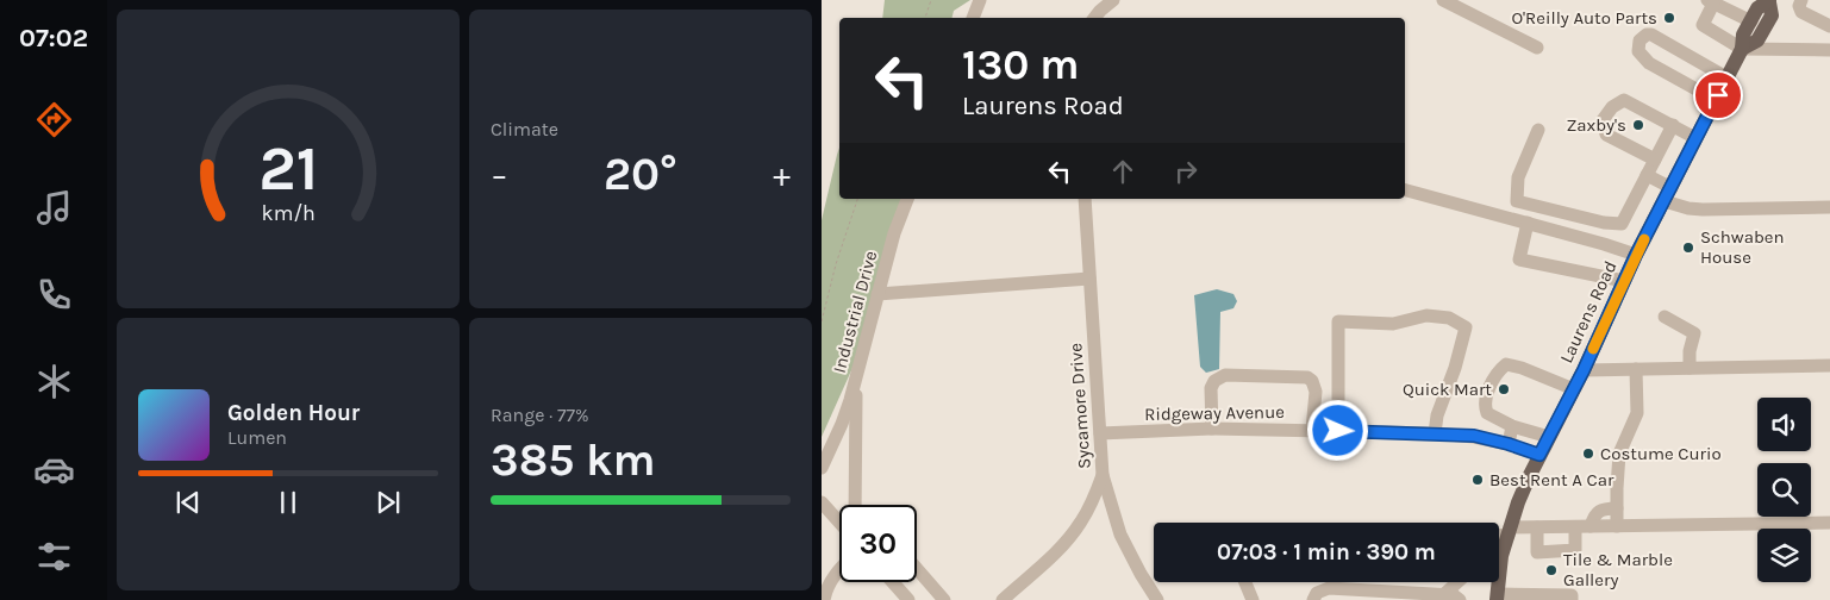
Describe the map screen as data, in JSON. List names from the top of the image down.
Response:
{
  "streets": {
    "main road": ["Laurens Road"],
    "street": ["Industrial Drive", "Sycamore Drive", "Ridgeway Avenue"]
  },
  "crossings": [
    ["Laurens Road", "Ridgeway Avenue"],
    ["Sycamore Drive", "Ridgeway Avenue"]
  ],
  "places": [
    "O'Reilly Auto Parts",
    "Zaxby's",
    "Schwaben House",
    "Quick Mart",
    "Costume Curio",
    "Best Rent A Car",
    "Tile & Marble Gallery"
  ],
  "page": {
    "tabs": "07:02",
    "tile": [
      "Climate",
      ["Range · 77%", "385 km"]
    ],
    "turn": ["130 m", "Laurens Road"],
    "heat": ["−", "20°", "+"],
    "song": ["Golden Hour", "Lumen"],
    "limit": "30",
    "trip": "07:03 · 1 min · 390 m",
    "gauge": ["21", "km/h"]
  }
}
